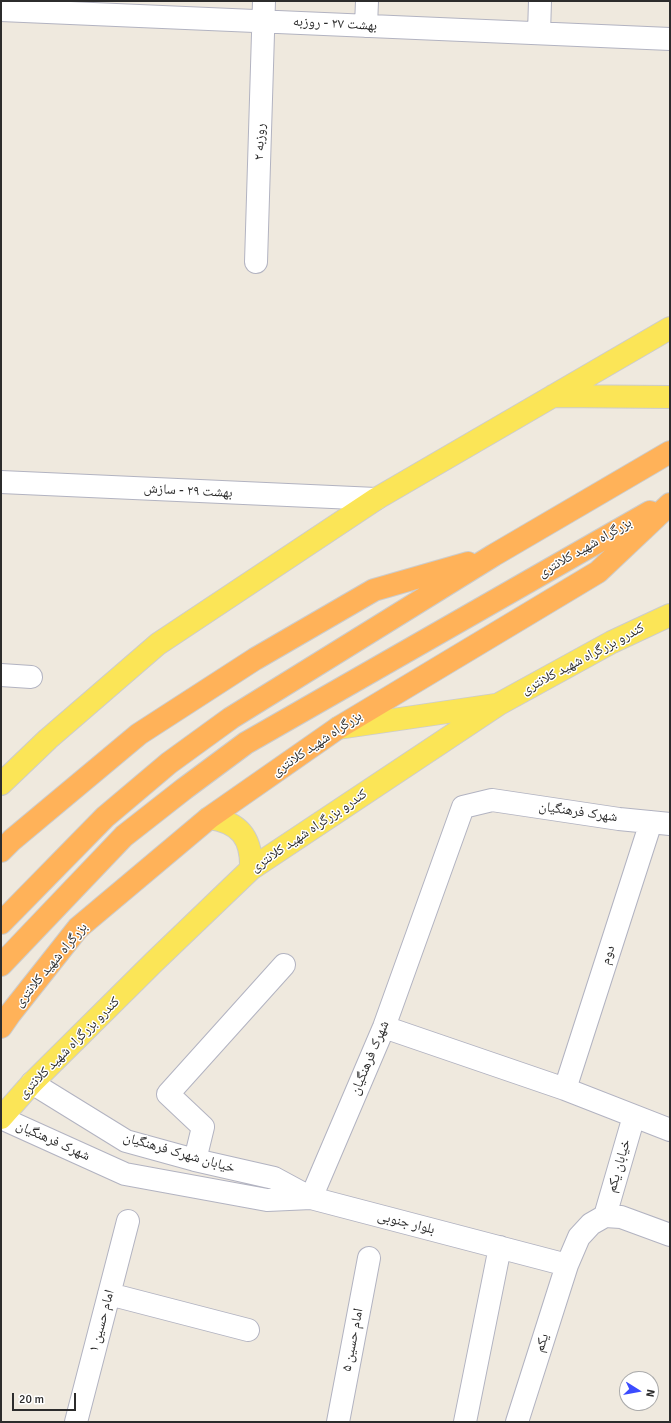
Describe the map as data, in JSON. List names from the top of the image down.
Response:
{
  "streets": {
    "highway": ["بزرگراه شهید کلانتری"],
    "main road": ["کندرو بزرگراه شهید کلانتری"],
    "street": [
      "بهشت ۲۷ - روزبه",
      "۲ روزبه",
      "بهشت ۲۹ - سازش",
      "شهرک فرهنگیان",
      "دوم",
      "خیابان شهرک فرهنگیان",
      "خیابان یکم",
      "بلوار جنوبی",
      "امام حسین ۱",
      "امام حسین ۵",
      "یکم"
    ]
  },
  "crossings": [
    ["بهشت ۲۷ - روزبه", "۲ روزبه"],
    ["کندرو بزرگراه شهید کلانتری", "شهرک فرهنگیان"],
    ["کندرو بزرگراه شهید کلانتری", "خیابان شهرک فرهنگیان"],
    ["شهرک فرهنگیان", "دوم"],
    ["شهرک فرهنگیان", "خیابان شهرک فرهنگیان"],
    ["شهرک فرهنگیان", "بلوار جنوبی"],
    ["خیابان شهرک فرهنگیان", "بلوار جنوبی"],
    ["خیابان یکم", "یکم"],
    ["بلوار جنوبی", "یکم"]
  ],
  "scale_bar": "20 m",
  "north": "right"
}
